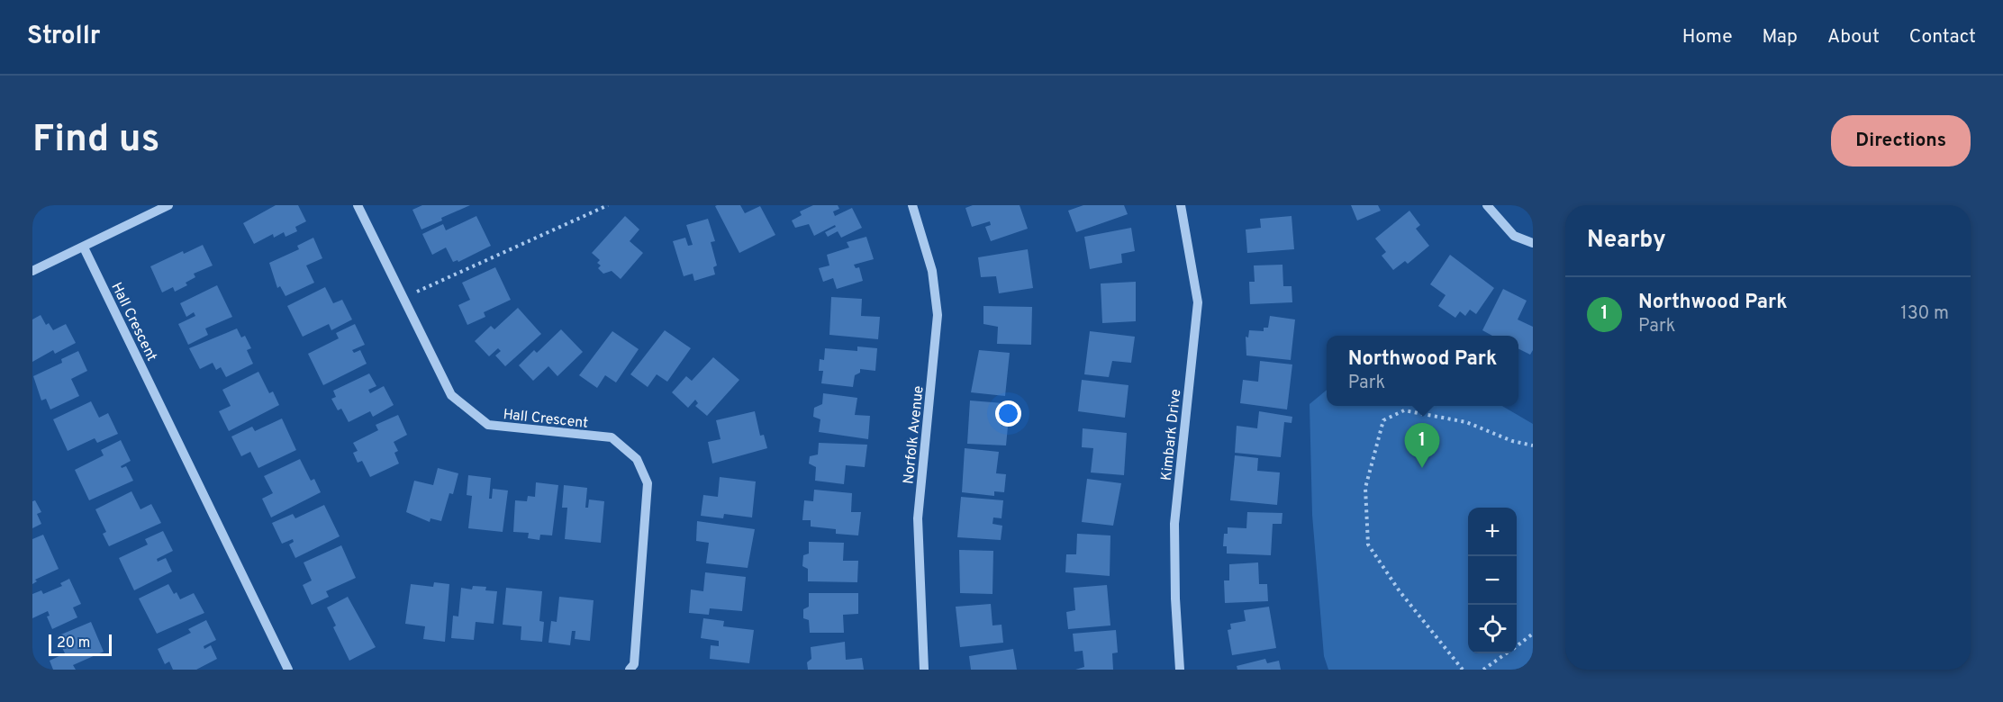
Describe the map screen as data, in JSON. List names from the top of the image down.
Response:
{
  "streets": {
    "street": ["Hall Crescent", "Norfolk Avenue", "Kimbark Drive"]
  },
  "scale_bar": "20 m",
  "page": {
    "header": "Strollr",
    "nav": [
      "Home",
      "Map",
      "About",
      "Contact"
    ],
    "buttons": "Directions",
    "title": "Find us",
    "heading": "Nearby",
    "list": [
      {
        "mark": "1",
        "name": "Northwood Park",
        "note": "Park",
        "value": "130 m"
      }
    ],
    "popup": ["Northwood Park", "Park"],
    "pins": "1",
    "map_buttons": ["+", "−"],
    "scale": "20 m"
  }
}
